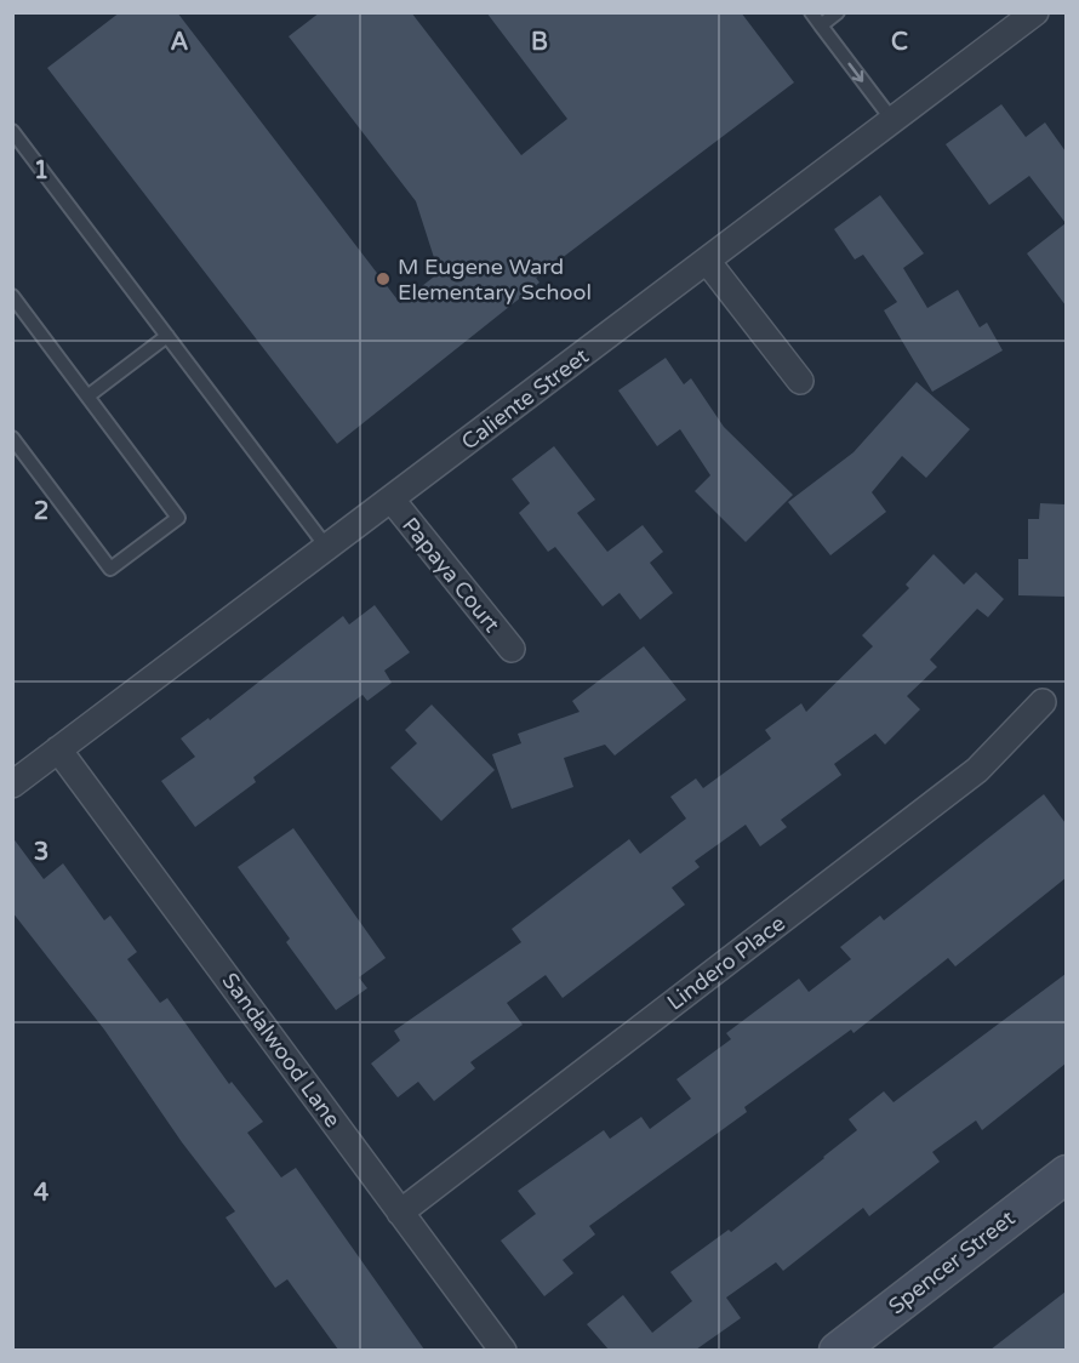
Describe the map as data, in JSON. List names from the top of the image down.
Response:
{
  "streets": {
    "street": [
      "Caliente Street",
      "Papaya Court",
      "Lindero Place",
      "Sandalwood Lane",
      "Spencer Street"
    ]
  },
  "crossings": [
    ["Caliente Street", "Papaya Court"],
    ["Caliente Street", "Sandalwood Lane"],
    ["Lindero Place", "Sandalwood Lane"]
  ],
  "places": ["M Eugene Ward Elementary School"],
  "grid": {
    "columns": ["A", "B", "C"],
    "rows": [
      "1",
      "2",
      "3",
      "4"
    ]
  }
}
